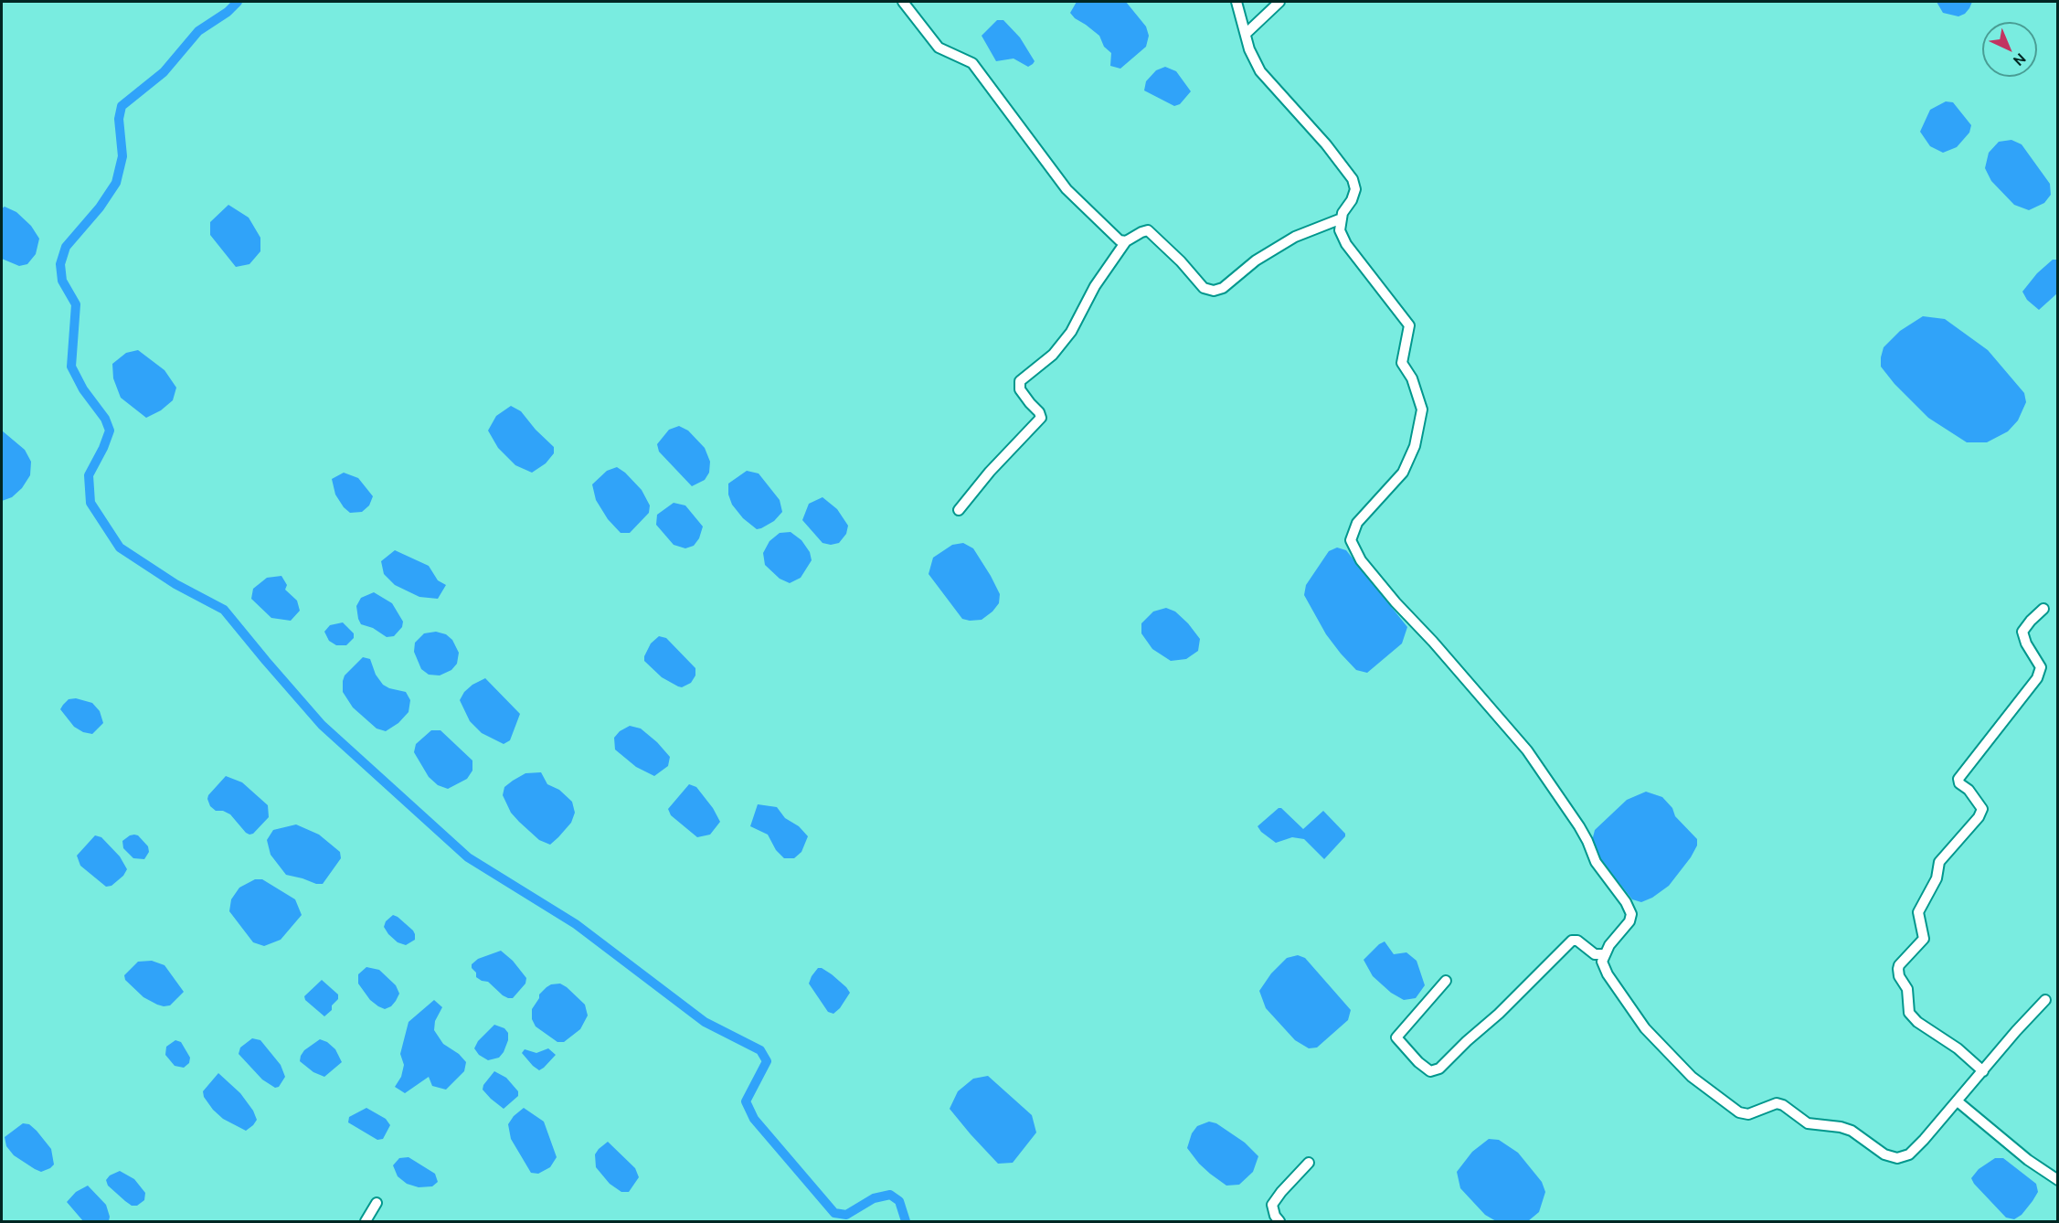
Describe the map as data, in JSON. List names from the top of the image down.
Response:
{
  "north": "bottom right"
}
